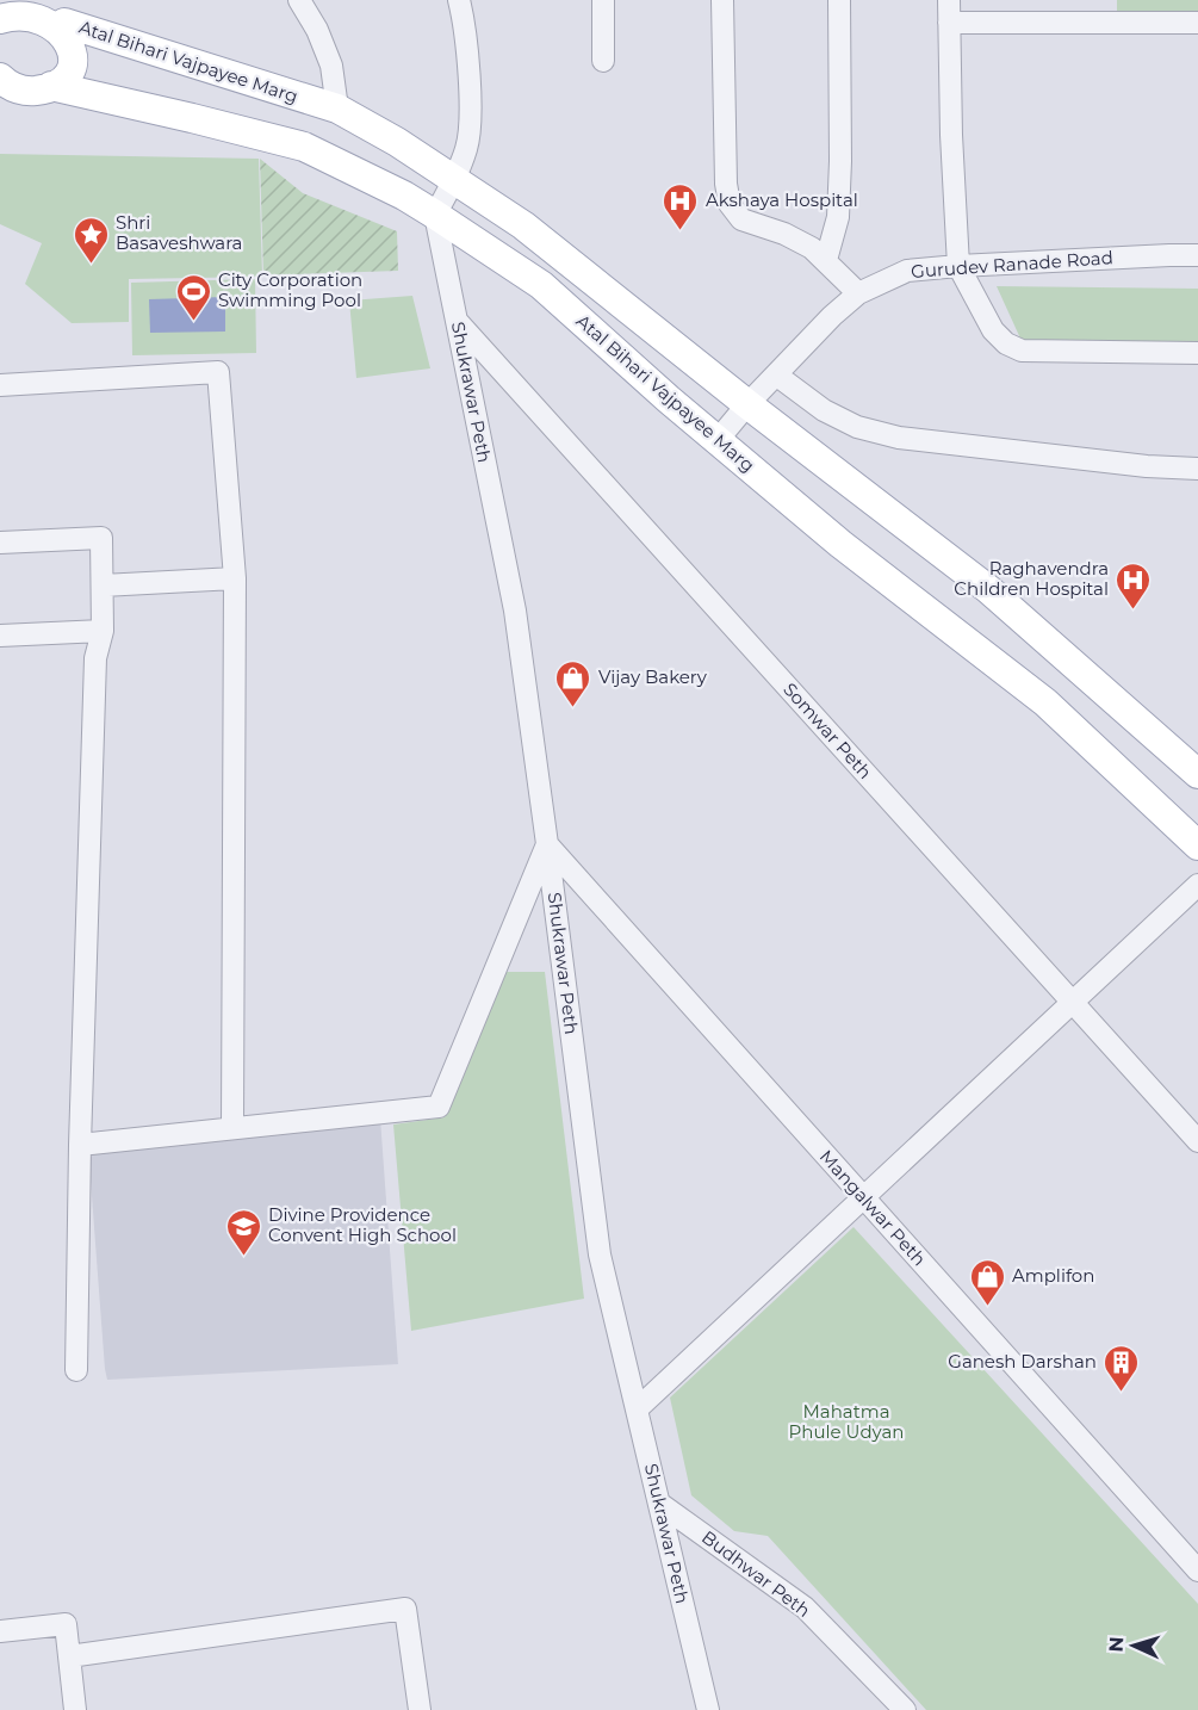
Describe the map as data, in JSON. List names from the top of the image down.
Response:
{
  "streets": {
    "main road": ["Atal Bihari Vajpayee Marg"],
    "street": [
      "Gurudev Ranade Road",
      "Shukrawar Peth",
      "Somwar Peth",
      "Mangalwar Peth",
      "Budhwar Peth"
    ]
  },
  "crossings": [
    ["Atal Bihari Vajpayee Marg", "Gurudev Ranade Road"],
    ["Atal Bihari Vajpayee Marg", "Shukrawar Peth"],
    ["Shukrawar Peth", "Somwar Peth"],
    ["Shukrawar Peth", "Mangalwar Peth"],
    ["Shukrawar Peth", "Budhwar Peth"]
  ],
  "parks": ["Mahatma Phule Udyan"],
  "places": {
    "hospital": ["Akshaya Hospital", "Raghavendra Children Hospital"],
    "place": ["Shri Basaveshwara"],
    "sports": ["City Corporation Swimming Pool"],
    "shop": ["Vijay Bakery", "Amplifon"],
    "school or university": ["Divine Providence Convent High School"],
    "building": ["Ganesh Darshan"]
  },
  "north": "left"
}
